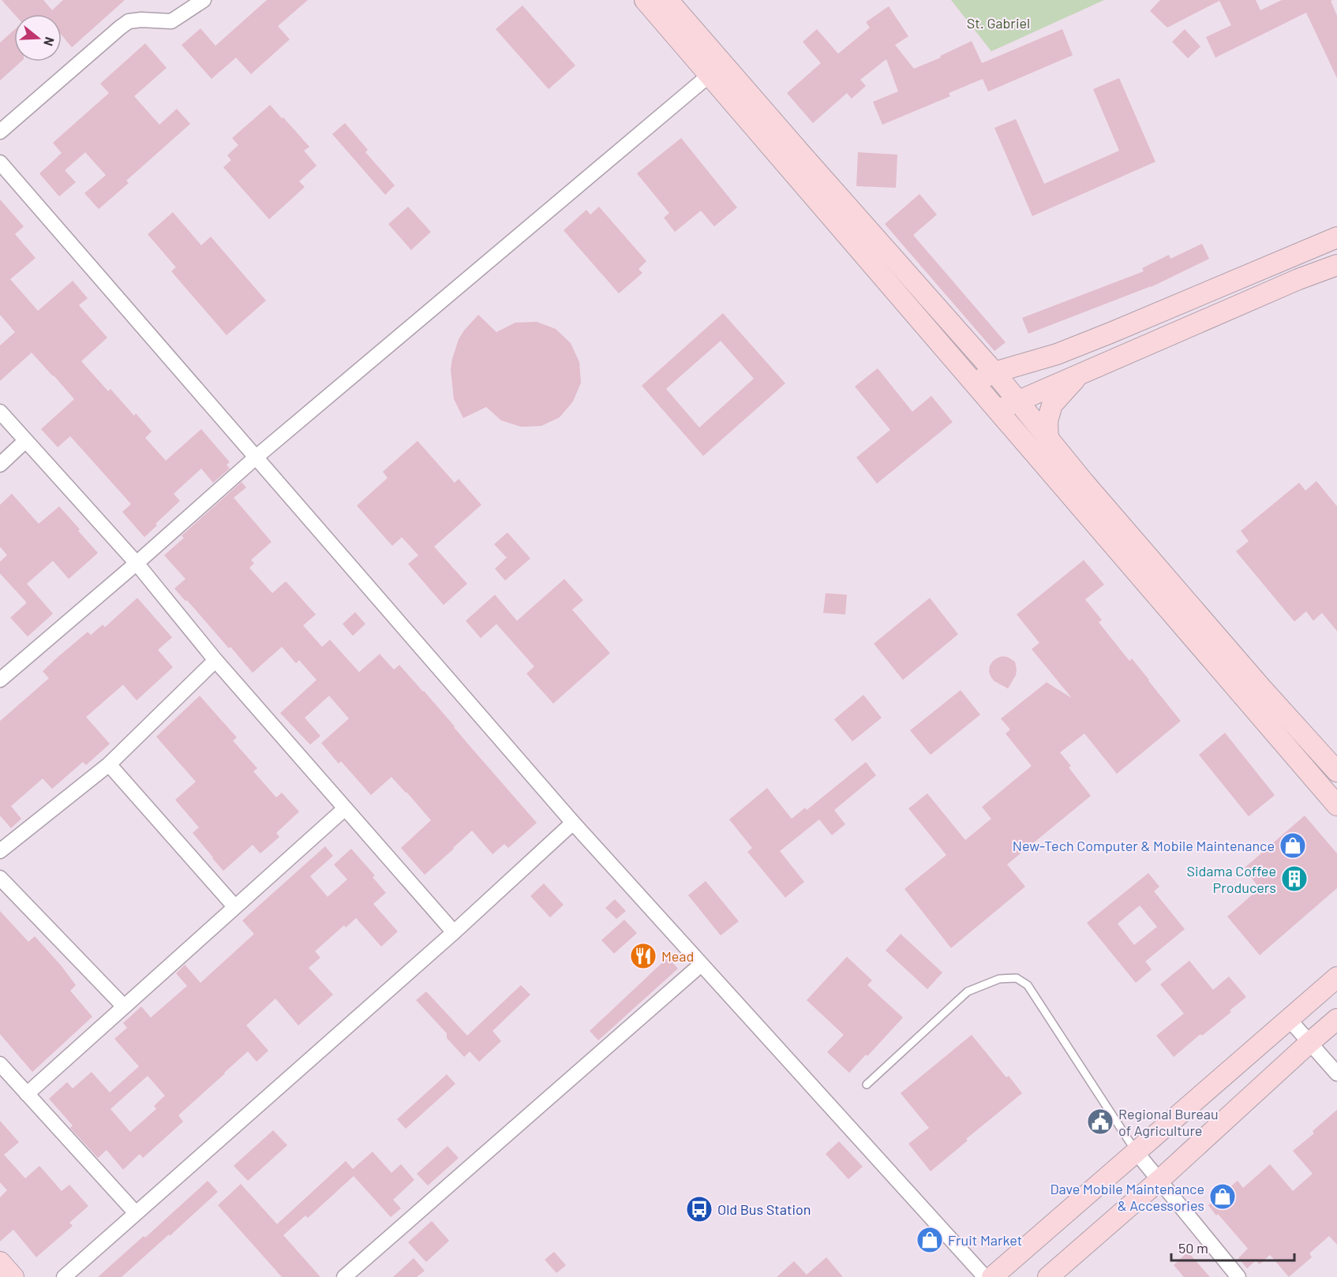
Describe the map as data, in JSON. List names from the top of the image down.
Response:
{
  "parks": ["St. Gabriel"],
  "places": {
    "shop": ["New-Tech Computer & Mobile Maintenance", "Dave Mobile Maintenance & Accessories", "Fruit Market"],
    "building": ["Sidama Coffee Producers"],
    "restaurant": ["Mead"],
    "public building": ["Regional Bureau of Agriculture"],
    "bus stop": ["Old Bus Station"]
  },
  "scale_bar": "50 m",
  "north": "right"
}
